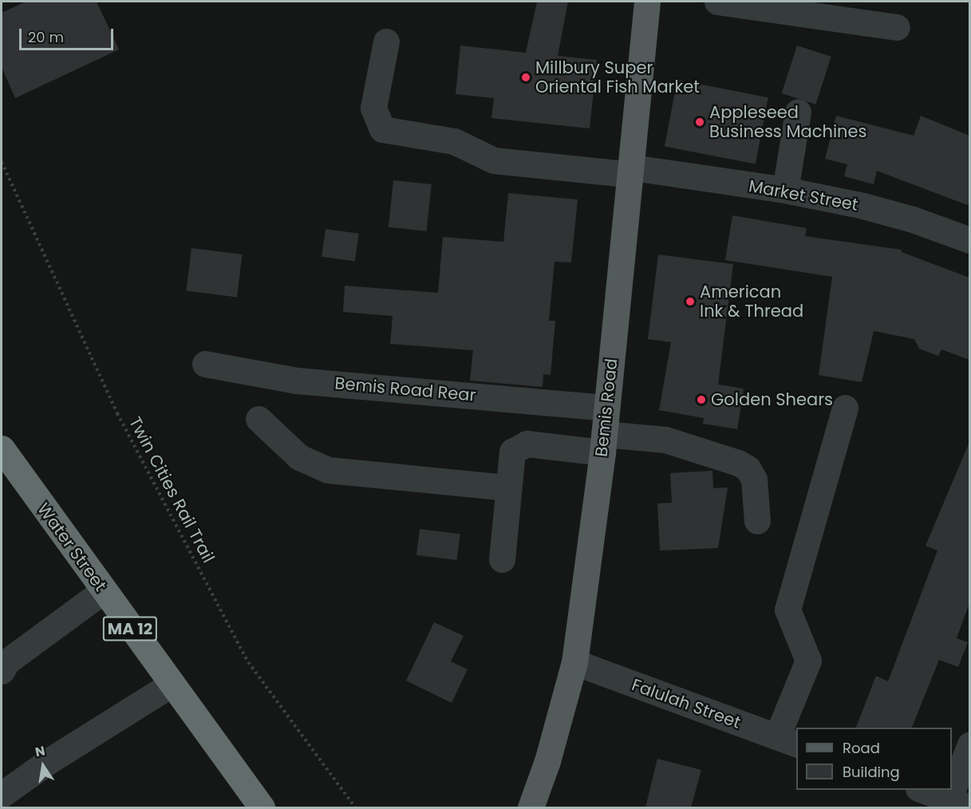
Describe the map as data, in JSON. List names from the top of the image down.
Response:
{
  "streets": {
    "highway": ["Water Street", "MA 12"],
    "main road": ["Bemis Road"],
    "street": ["Market Street", "Bemis Road Rear", "Falulah Street"],
    "path": ["Twin Cities Rail Trail"]
  },
  "crossings": [
    ["Market Street", "Bemis Road"],
    ["Bemis Road Rear", "Bemis Road"],
    ["Bemis Road", "Falulah Street"]
  ],
  "places": [
    "Millbury Super Oriental Fish Market",
    "Appleseed Business Machines",
    "American Ink & Thread",
    "Golden Shears"
  ],
  "legend": ["Road", "Building"],
  "scale_bar": "20 m",
  "north": "top"
}
